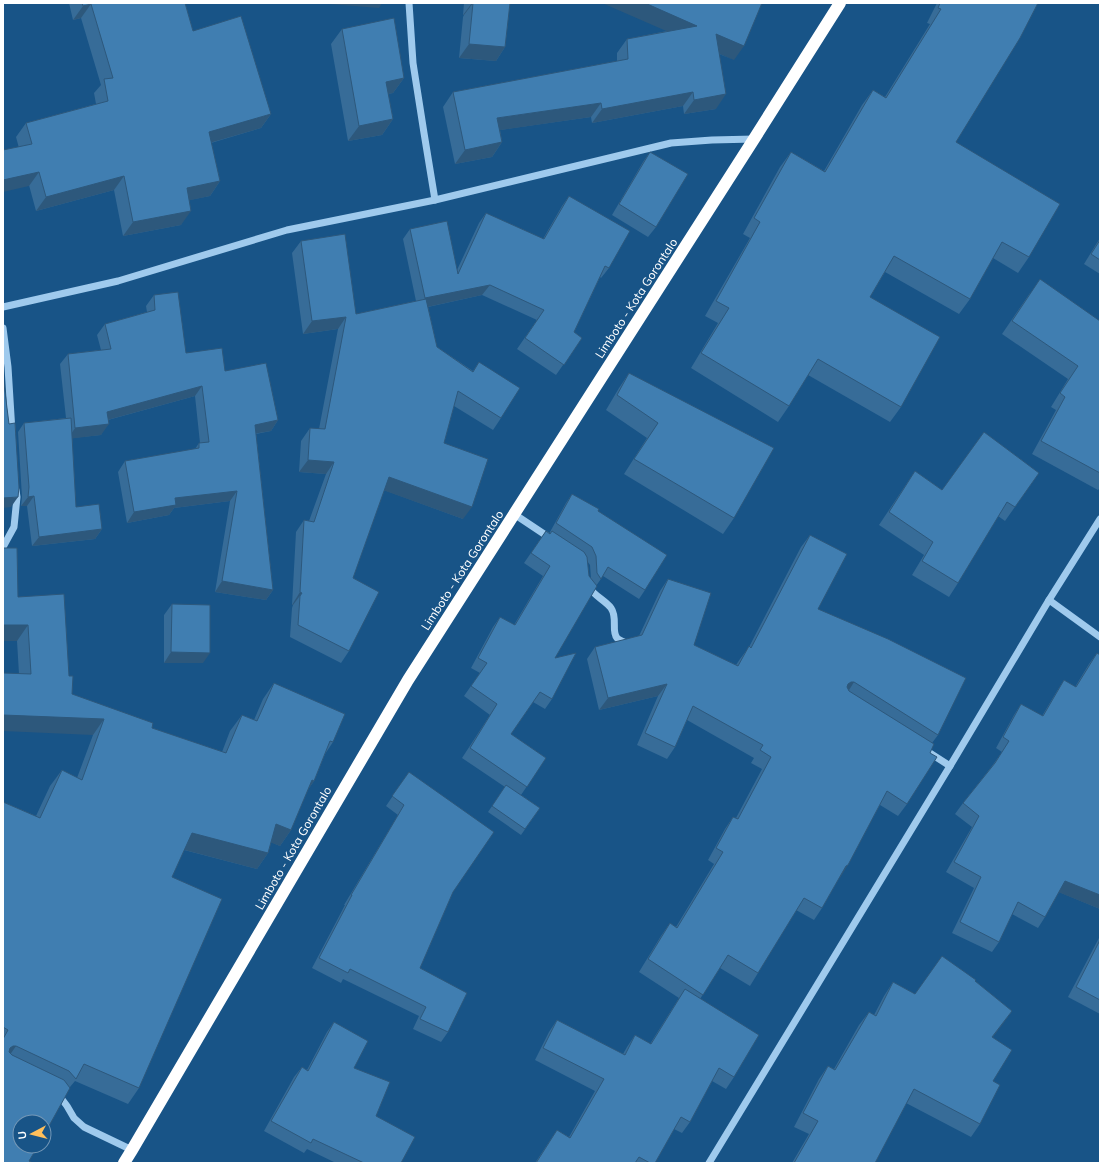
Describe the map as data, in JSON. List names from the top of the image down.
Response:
{
  "streets": {
    "highway": ["Limboto - Kota Gorontalo"]
  },
  "north": "left"
}
